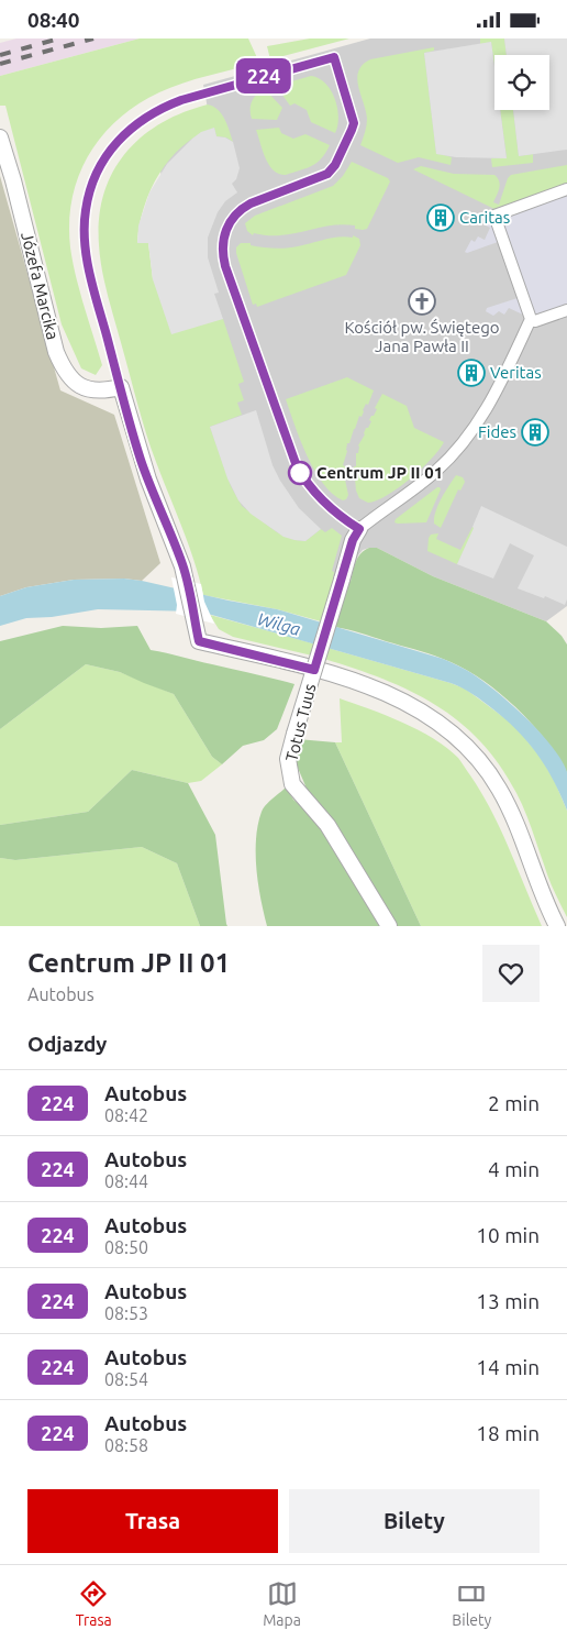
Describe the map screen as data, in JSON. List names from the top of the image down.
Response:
{
  "streets": {
    "street": ["Józefa Marcika", "Totus Tuus"]
  },
  "water": ["Wilga"],
  "places": {
    "building": ["Caritas", "Veritas", "Fides"],
    "church": ["Kościół pw. Świętego Jana Pawła II"],
    "other": ["Centrum JP II 01"]
  },
  "lines": ["bus line 224"],
  "page": {
    "status": "08:40",
    "on_map": "224",
    "heading": [
      ["Centrum JP II 01", "Autobus"],
      "Odjazdy"
    ],
    "list": [
      {
        "mark": "224",
        "name": "Autobus",
        "note": "08:42",
        "value": "2 min"
      },
      {
        "mark": "224",
        "name": "Autobus",
        "note": "08:44",
        "value": "4 min"
      },
      {
        "mark": "224",
        "name": "Autobus",
        "note": "08:50",
        "value": "10 min"
      },
      {
        "mark": "224",
        "name": "Autobus",
        "note": "08:53",
        "value": "13 min"
      },
      {
        "mark": "224",
        "name": "Autobus",
        "note": "08:54",
        "value": "14 min"
      },
      {
        "mark": "224",
        "name": "Autobus",
        "note": "08:58",
        "value": "18 min"
      }
    ],
    "buttons": ["Trasa", "Bilety"],
    "tabs": ["Trasa", "Mapa", "Bilety"]
  }
}
